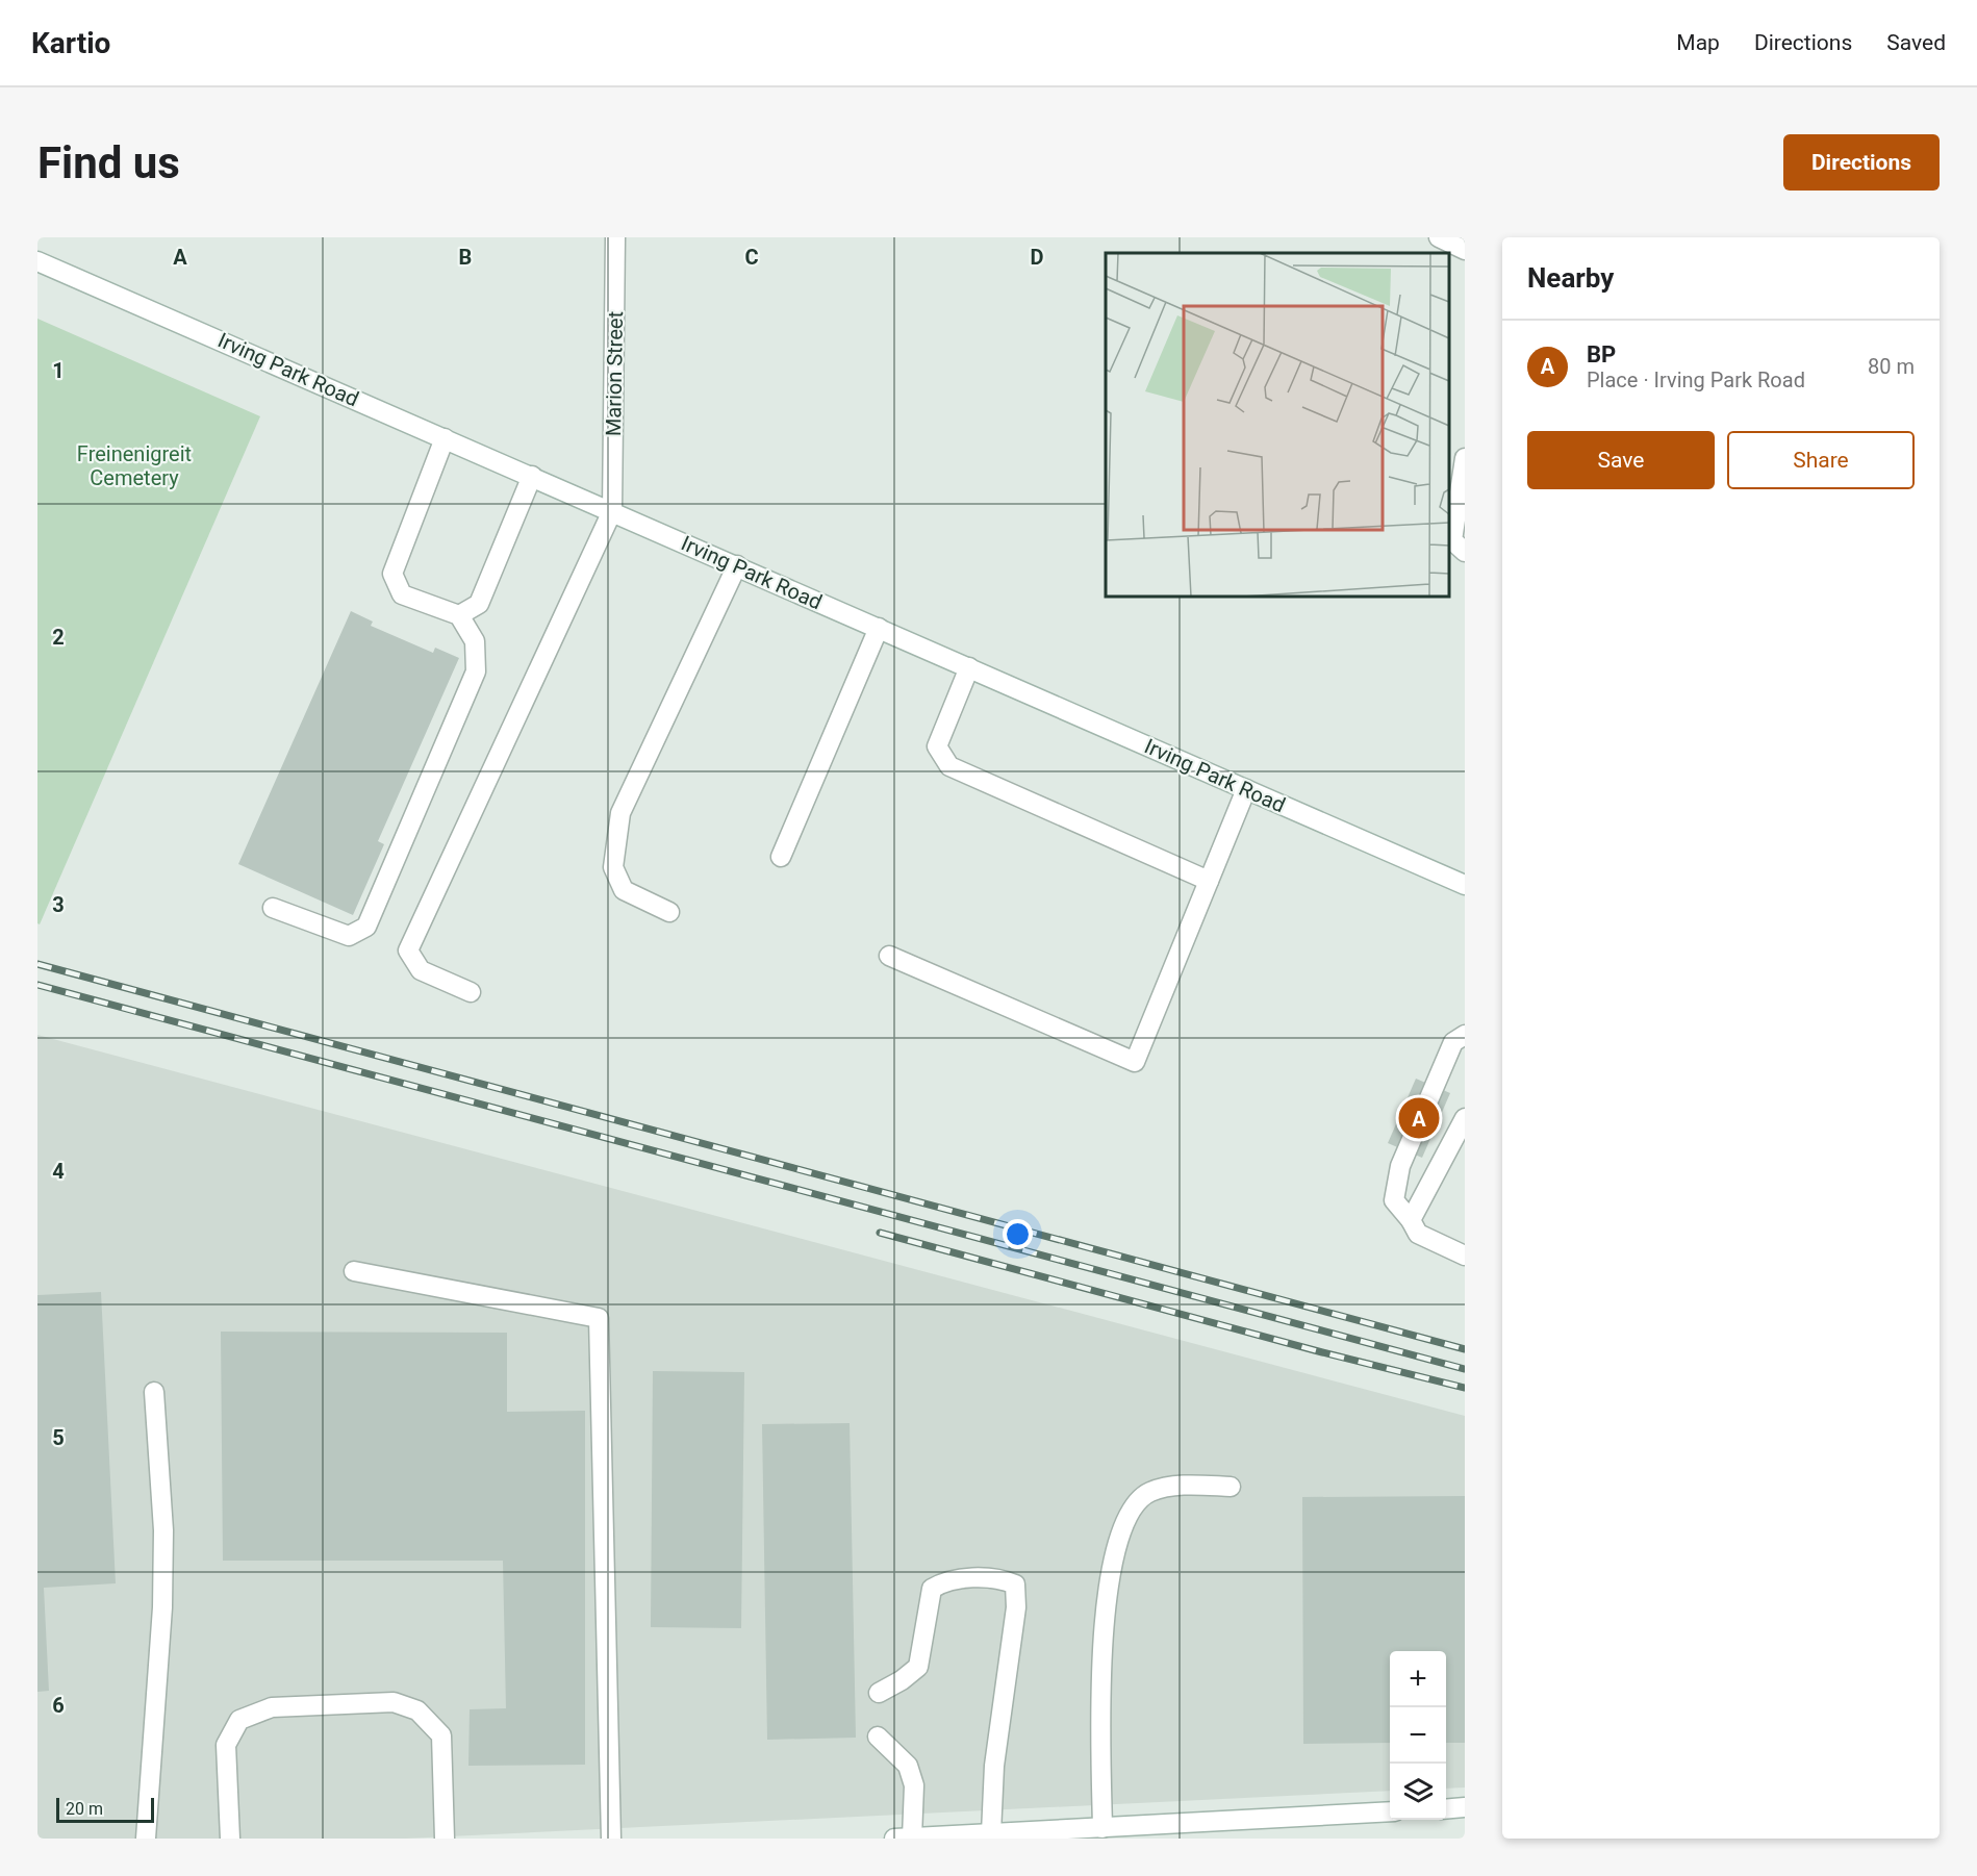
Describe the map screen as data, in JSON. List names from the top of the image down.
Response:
{
  "streets": {
    "main road": ["Irving Park Road", "Marion Street"]
  },
  "crossings": [
    ["Irving Park Road", "Marion Street"]
  ],
  "parks": ["Freinenigreit Cemetery"],
  "scale_bar": "20 m",
  "page": {
    "header": "Kartio",
    "nav": ["Map", "Directions", "Saved"],
    "buttons": [
      "Directions",
      ["Save", "Share"]
    ],
    "title": "Find us",
    "heading": "Nearby",
    "list": [
      {
        "mark": "A",
        "name": "BP",
        "note": "Place · Irving Park Road",
        "value": "80 m"
      }
    ],
    "pins": "A",
    "map_buttons": ["+", "−"],
    "scale": "20 m"
  },
  "grid": {
    "columns": [
      "A",
      "B",
      "C",
      "D"
    ],
    "rows": [
      "1",
      "2",
      "3",
      "4",
      "5",
      "6"
    ]
  }
}
